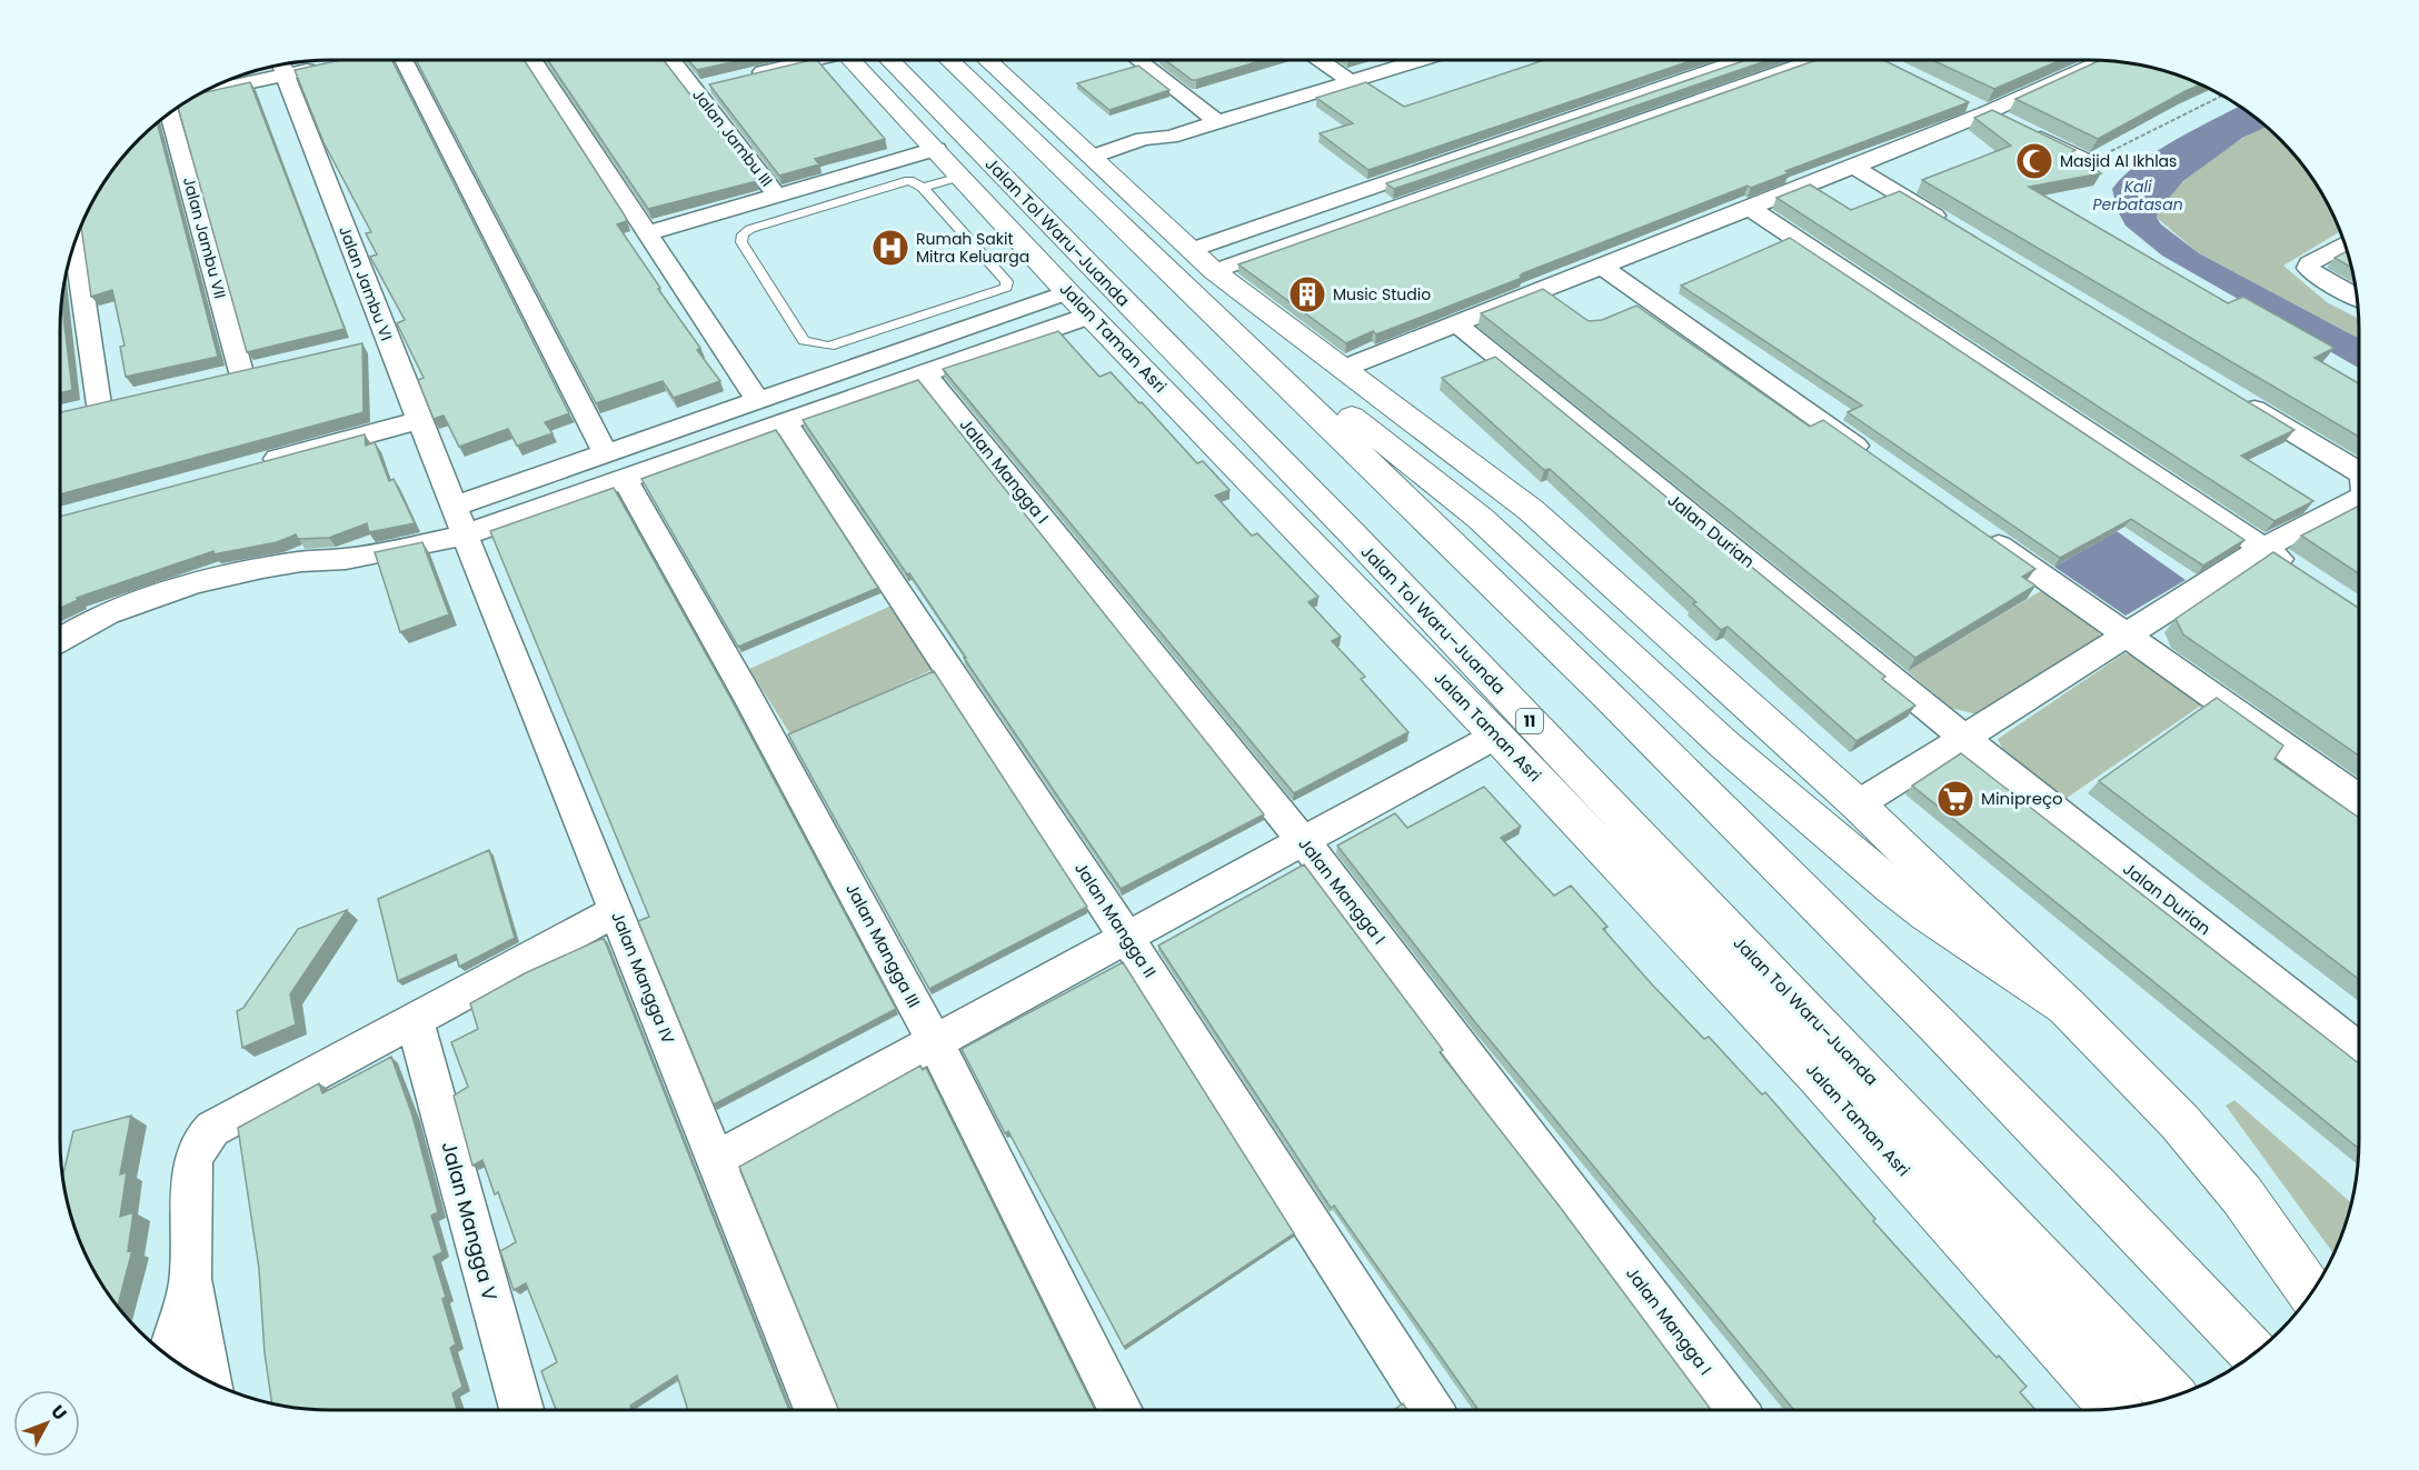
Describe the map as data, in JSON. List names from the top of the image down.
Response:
{
  "streets": {
    "main road": ["Jalan Tol Waru–Juanda", "Jalan Taman Asri", "11"],
    "street": [
      "Jalan Jambu III",
      "Jalan Jambu VII",
      "Jalan Jambu VI",
      "Jalan Mangga I",
      "Jalan Durian",
      "Jalan Mangga II",
      "Jalan Mangga III",
      "Jalan Mangga IV",
      "Jalan Mangga V"
    ]
  },
  "crossings": [
    ["Jalan Jambu VI", "Jalan Mangga IV"]
  ],
  "water": ["Kali Perbatasan"],
  "places": {
    "mosque": ["Masjid Al Ikhlas"],
    "hospital": ["Rumah Sakit Mitra Keluarga"],
    "building": ["Music Studio"],
    "supermarket": ["Minipreço"]
  },
  "north": "top right"
}
